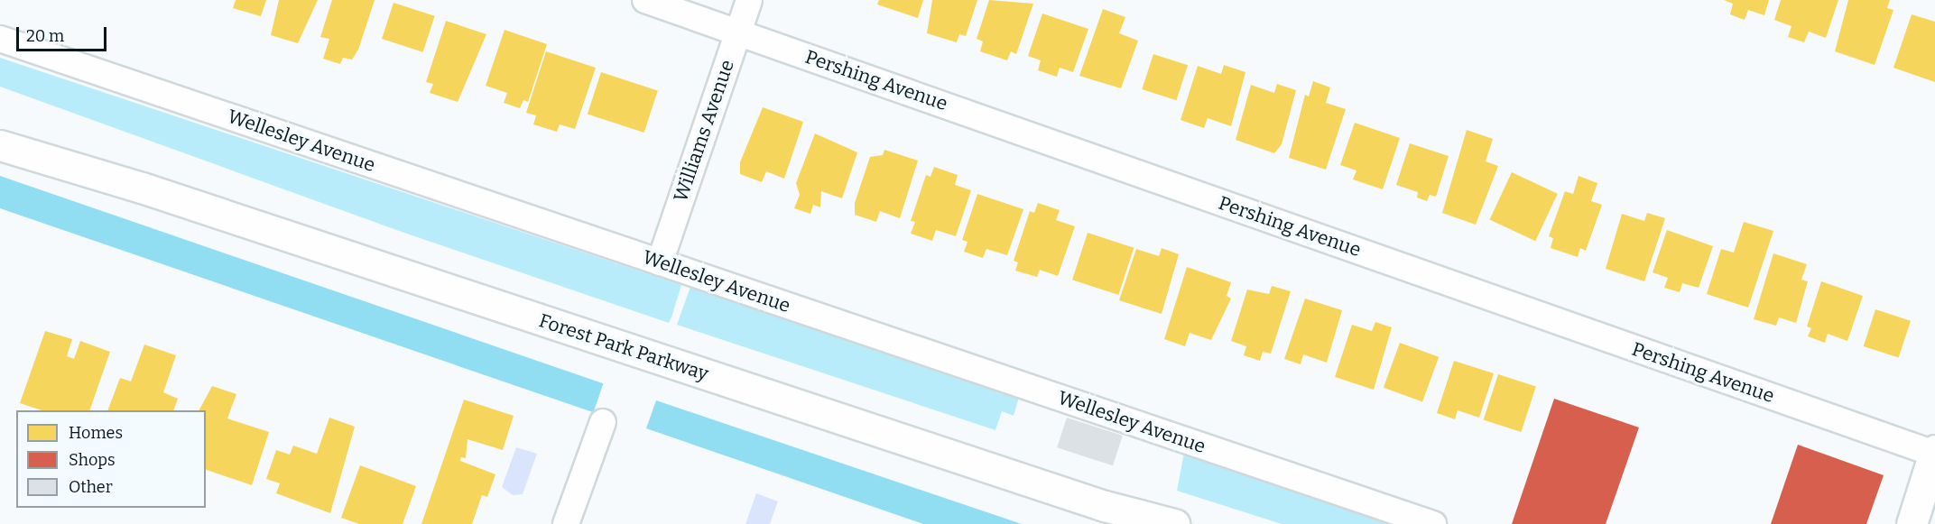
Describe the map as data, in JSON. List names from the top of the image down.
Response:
{
  "streets": {
    "main road": ["Forest Park Parkway"],
    "street": ["Pershing Avenue", "Williams Avenue", "Wellesley Avenue"]
  },
  "crossings": [
    ["Pershing Avenue", "Williams Avenue"],
    ["Williams Avenue", "Wellesley Avenue"]
  ],
  "legend": ["Homes", "Shops", "Other"],
  "scale_bar": "20 m"
}
